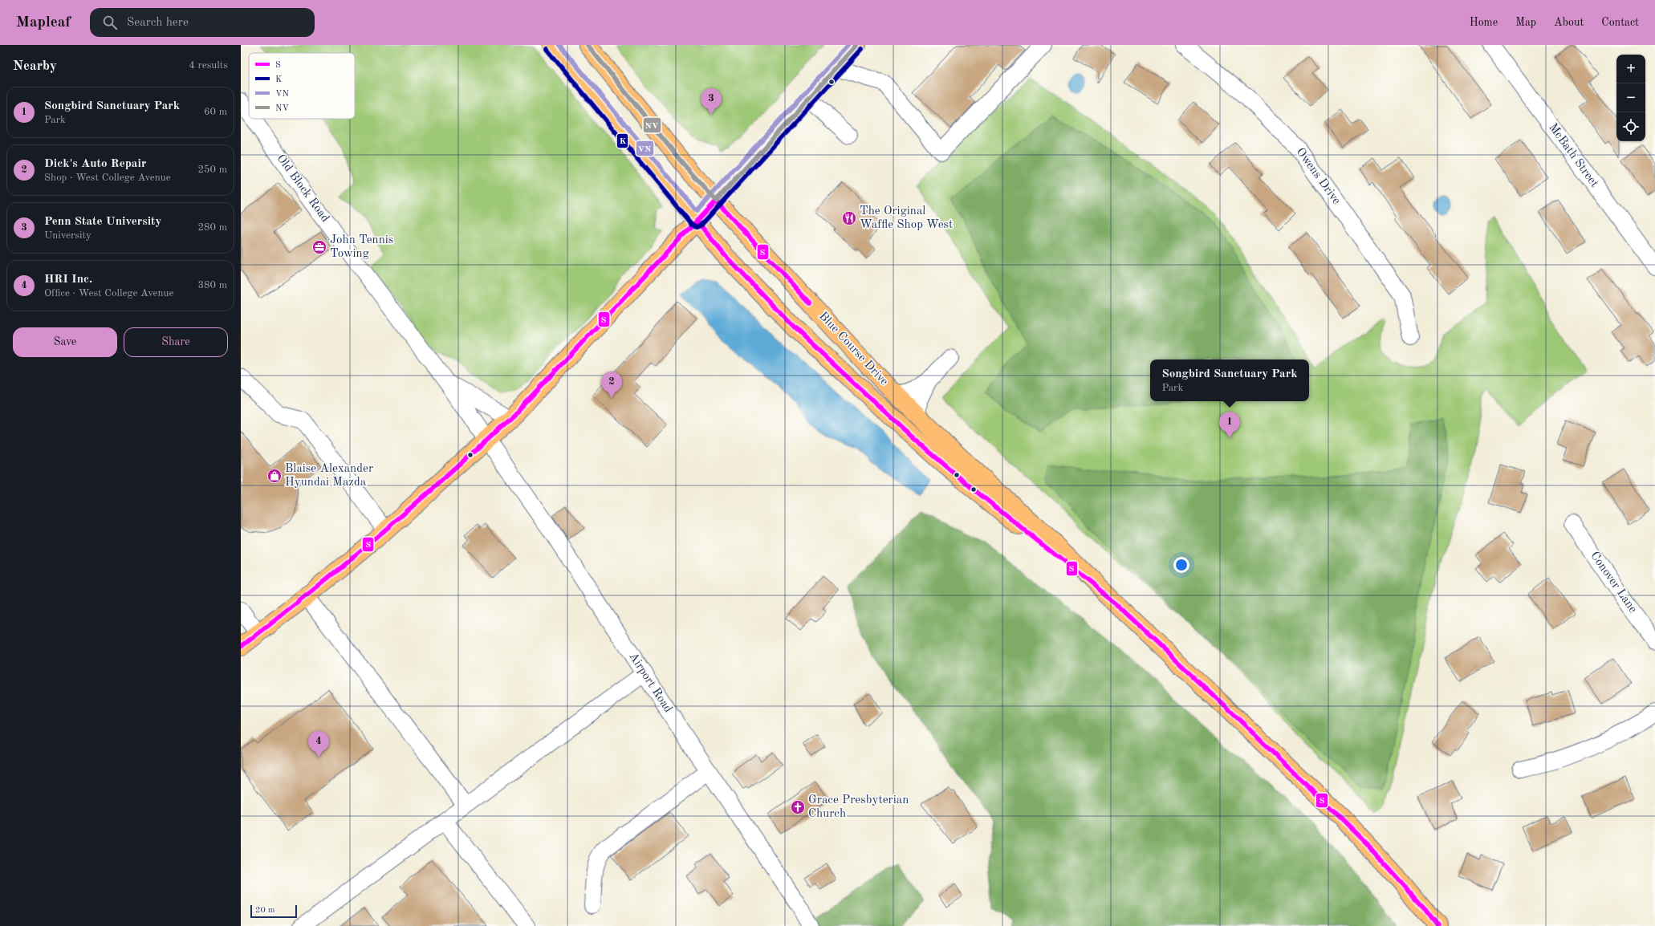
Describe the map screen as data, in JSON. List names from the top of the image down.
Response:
{
  "streets": {
    "main road": ["Blue Course Drive"],
    "street": [
      "McBath Street",
      "Owens Drive",
      "Old Block Road",
      "Conover Lane",
      "Airport Road"
    ]
  },
  "crossings": [
    ["Old Block Road", "Airport Road"]
  ],
  "places": {
    "restaurant": ["The Original Waffle Shop West"],
    "office": ["John Tennis Towing"],
    "shop": ["Blaise Alexander Hyundai Mazda"],
    "church": ["Grace Presbyterian Church"]
  },
  "lines": [
    "transit line VN",
    "transit line NV",
    "transit line K",
    "transit line S"
  ],
  "legend": [
    "S",
    "K",
    "VN",
    "NV"
  ],
  "scale_bar": "20 m",
  "page": {
    "header": "Mapleaf",
    "search": "Search here",
    "nav": [
      "Home",
      "Map",
      "About",
      "Contact"
    ],
    "heading": ["Nearby", "4 results"],
    "map_buttons": ["+", "−"],
    "list": [
      {
        "mark": "1",
        "name": "Songbird Sanctuary Park",
        "note": "Park",
        "value": "60 m"
      },
      {
        "mark": "2",
        "name": "Dick's Auto Repair",
        "note": "Shop · West College Avenue",
        "value": "250 m"
      },
      {
        "mark": "3",
        "name": "Penn State University",
        "note": "University",
        "value": "280 m"
      },
      {
        "mark": "4",
        "name": "HRI Inc.",
        "note": "Office · West College Avenue",
        "value": "380 m"
      }
    ],
    "pins": [
      "3",
      "2",
      "1",
      "4"
    ],
    "buttons": ["Save", "Share"],
    "popup": ["Songbird Sanctuary Park", "Park"],
    "scale": "20 m"
  }
}
